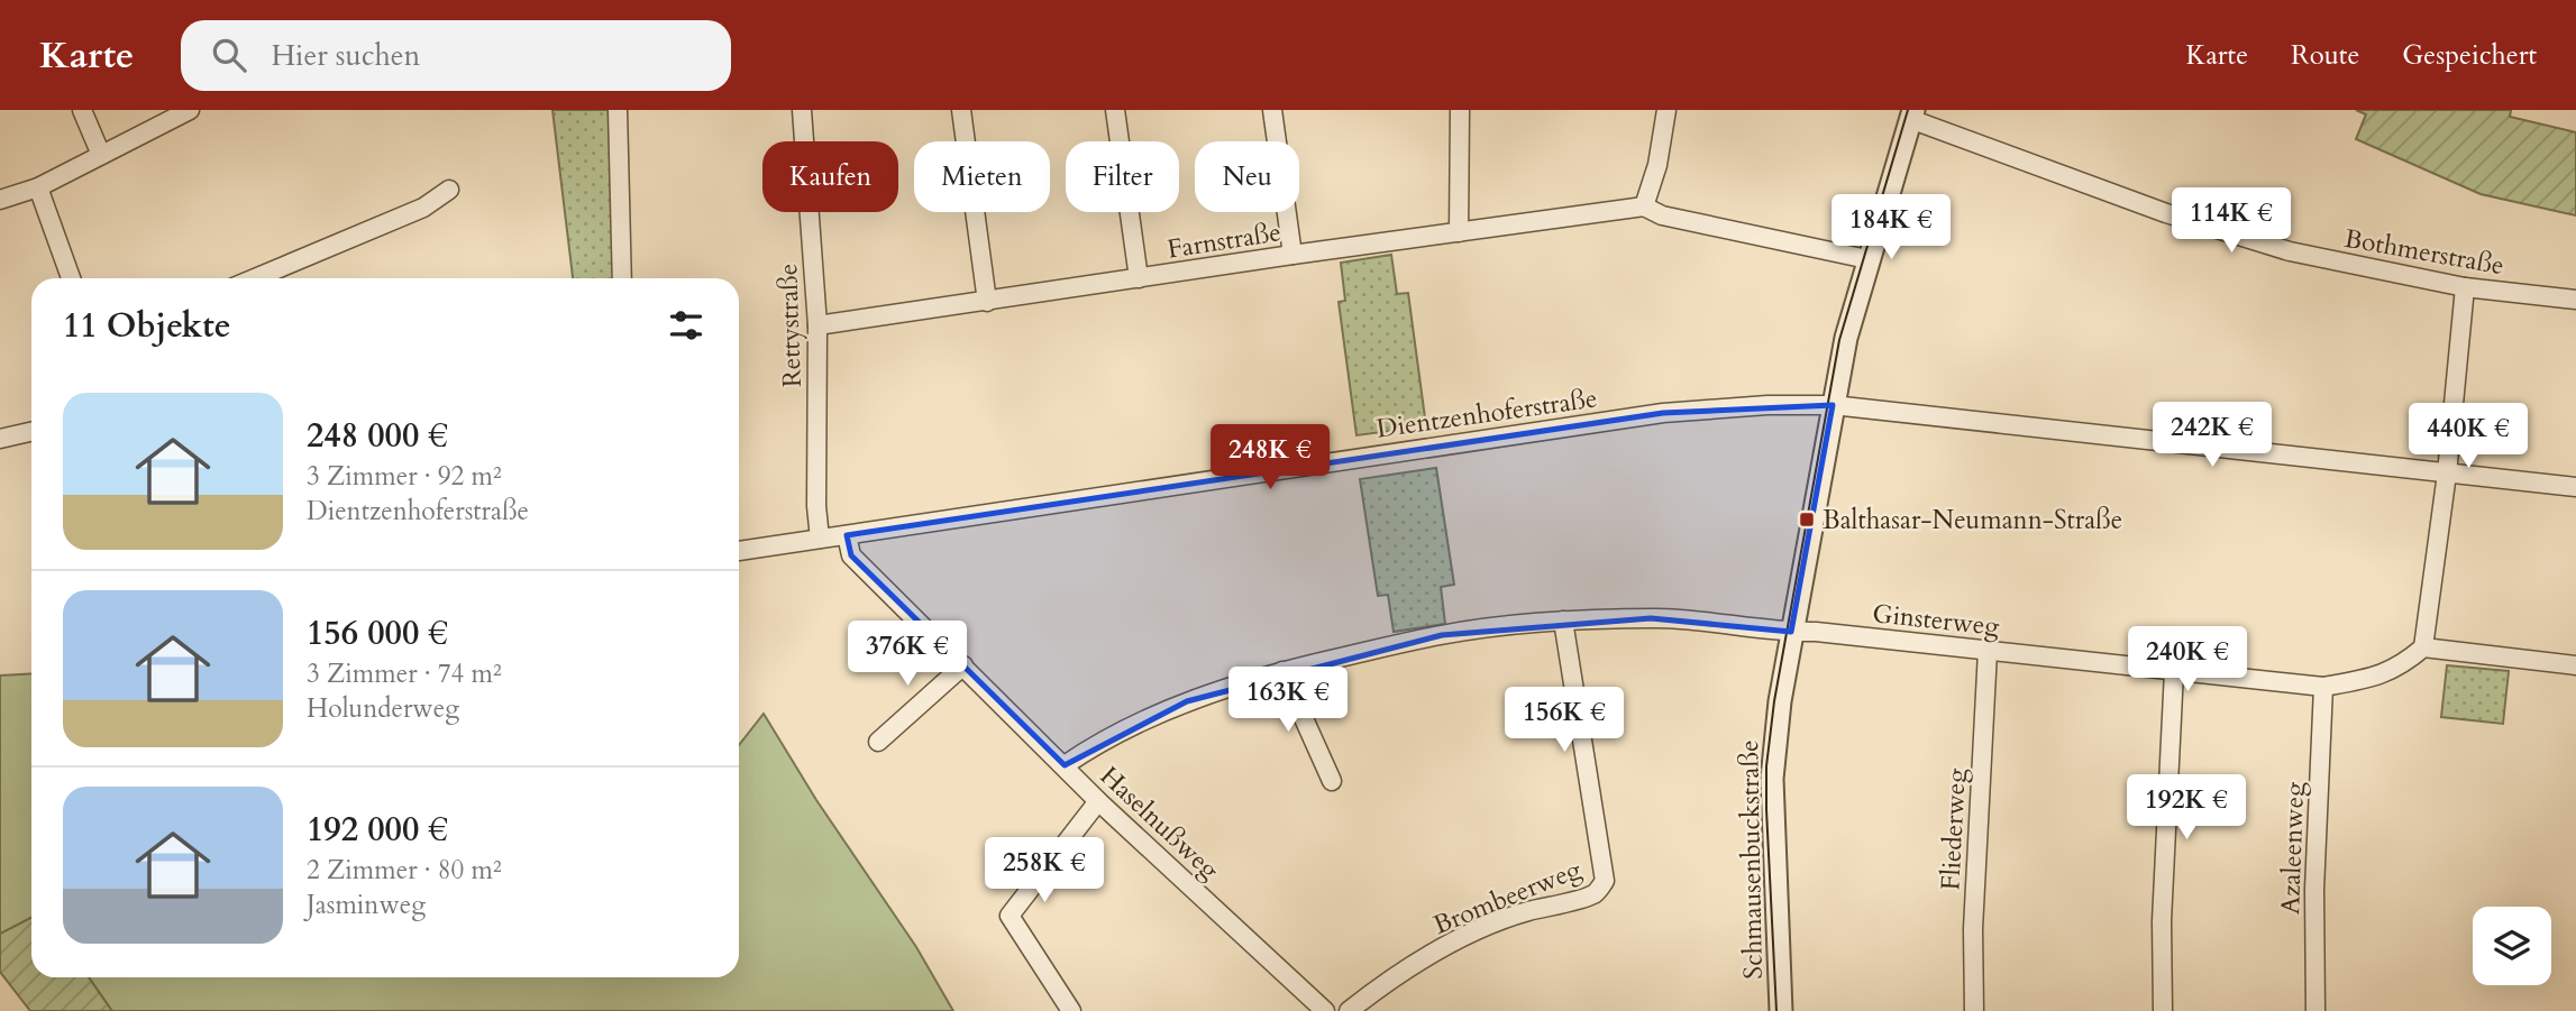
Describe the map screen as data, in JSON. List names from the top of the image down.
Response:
{
  "streets": {
    "street": [
      "Farnstraße",
      "Bothmerstraße",
      "Rettystraße",
      "Dientzenhoferstraße",
      "Ginsterweg",
      "Haselnußweg",
      "Fliederweg",
      "Azaleenweg",
      "Schmausenbuckstraße",
      "Brombeerweg"
    ]
  },
  "crossings": [
    ["Farnstraße", "Rettystraße"],
    ["Farnstraße", "Schmausenbuckstraße"],
    ["Bothmerstraße", "Schmausenbuckstraße"],
    ["Rettystraße", "Dientzenhoferstraße"],
    ["Dientzenhoferstraße", "Haselnußweg"],
    ["Dientzenhoferstraße", "Schmausenbuckstraße"],
    ["Ginsterweg", "Haselnußweg"],
    ["Ginsterweg", "Fliederweg"],
    ["Ginsterweg", "Azaleenweg"],
    ["Ginsterweg", "Schmausenbuckstraße"],
    ["Ginsterweg", "Brombeerweg"]
  ],
  "places": {
    "transit": ["Balthasar-Neumann-Straße"]
  },
  "page": {
    "header": "Karte",
    "search": "Hier suchen",
    "nav": ["Karte", "Route", "Gespeichert"],
    "chip": [
      "Kaufen",
      "Mieten",
      "Filter",
      "Neu"
    ],
    "price": [
      "114K €",
      "184K €",
      "242K €",
      "440K €",
      "248K €",
      "376K €",
      "240K €",
      "163K €",
      "156K €",
      "192K €",
      "258K €"
    ],
    "heading": "11 Objekte",
    "list": [
      {
        "name": "248 000 €",
        "note": "3 Zimmer · 92 m² · Dientzenhoferstraße"
      },
      {
        "name": "156 000 €",
        "note": "3 Zimmer · 74 m² · Holunderweg"
      },
      {
        "name": "192 000 €",
        "note": "2 Zimmer · 80 m² · Jasminweg"
      }
    ]
  }
}
